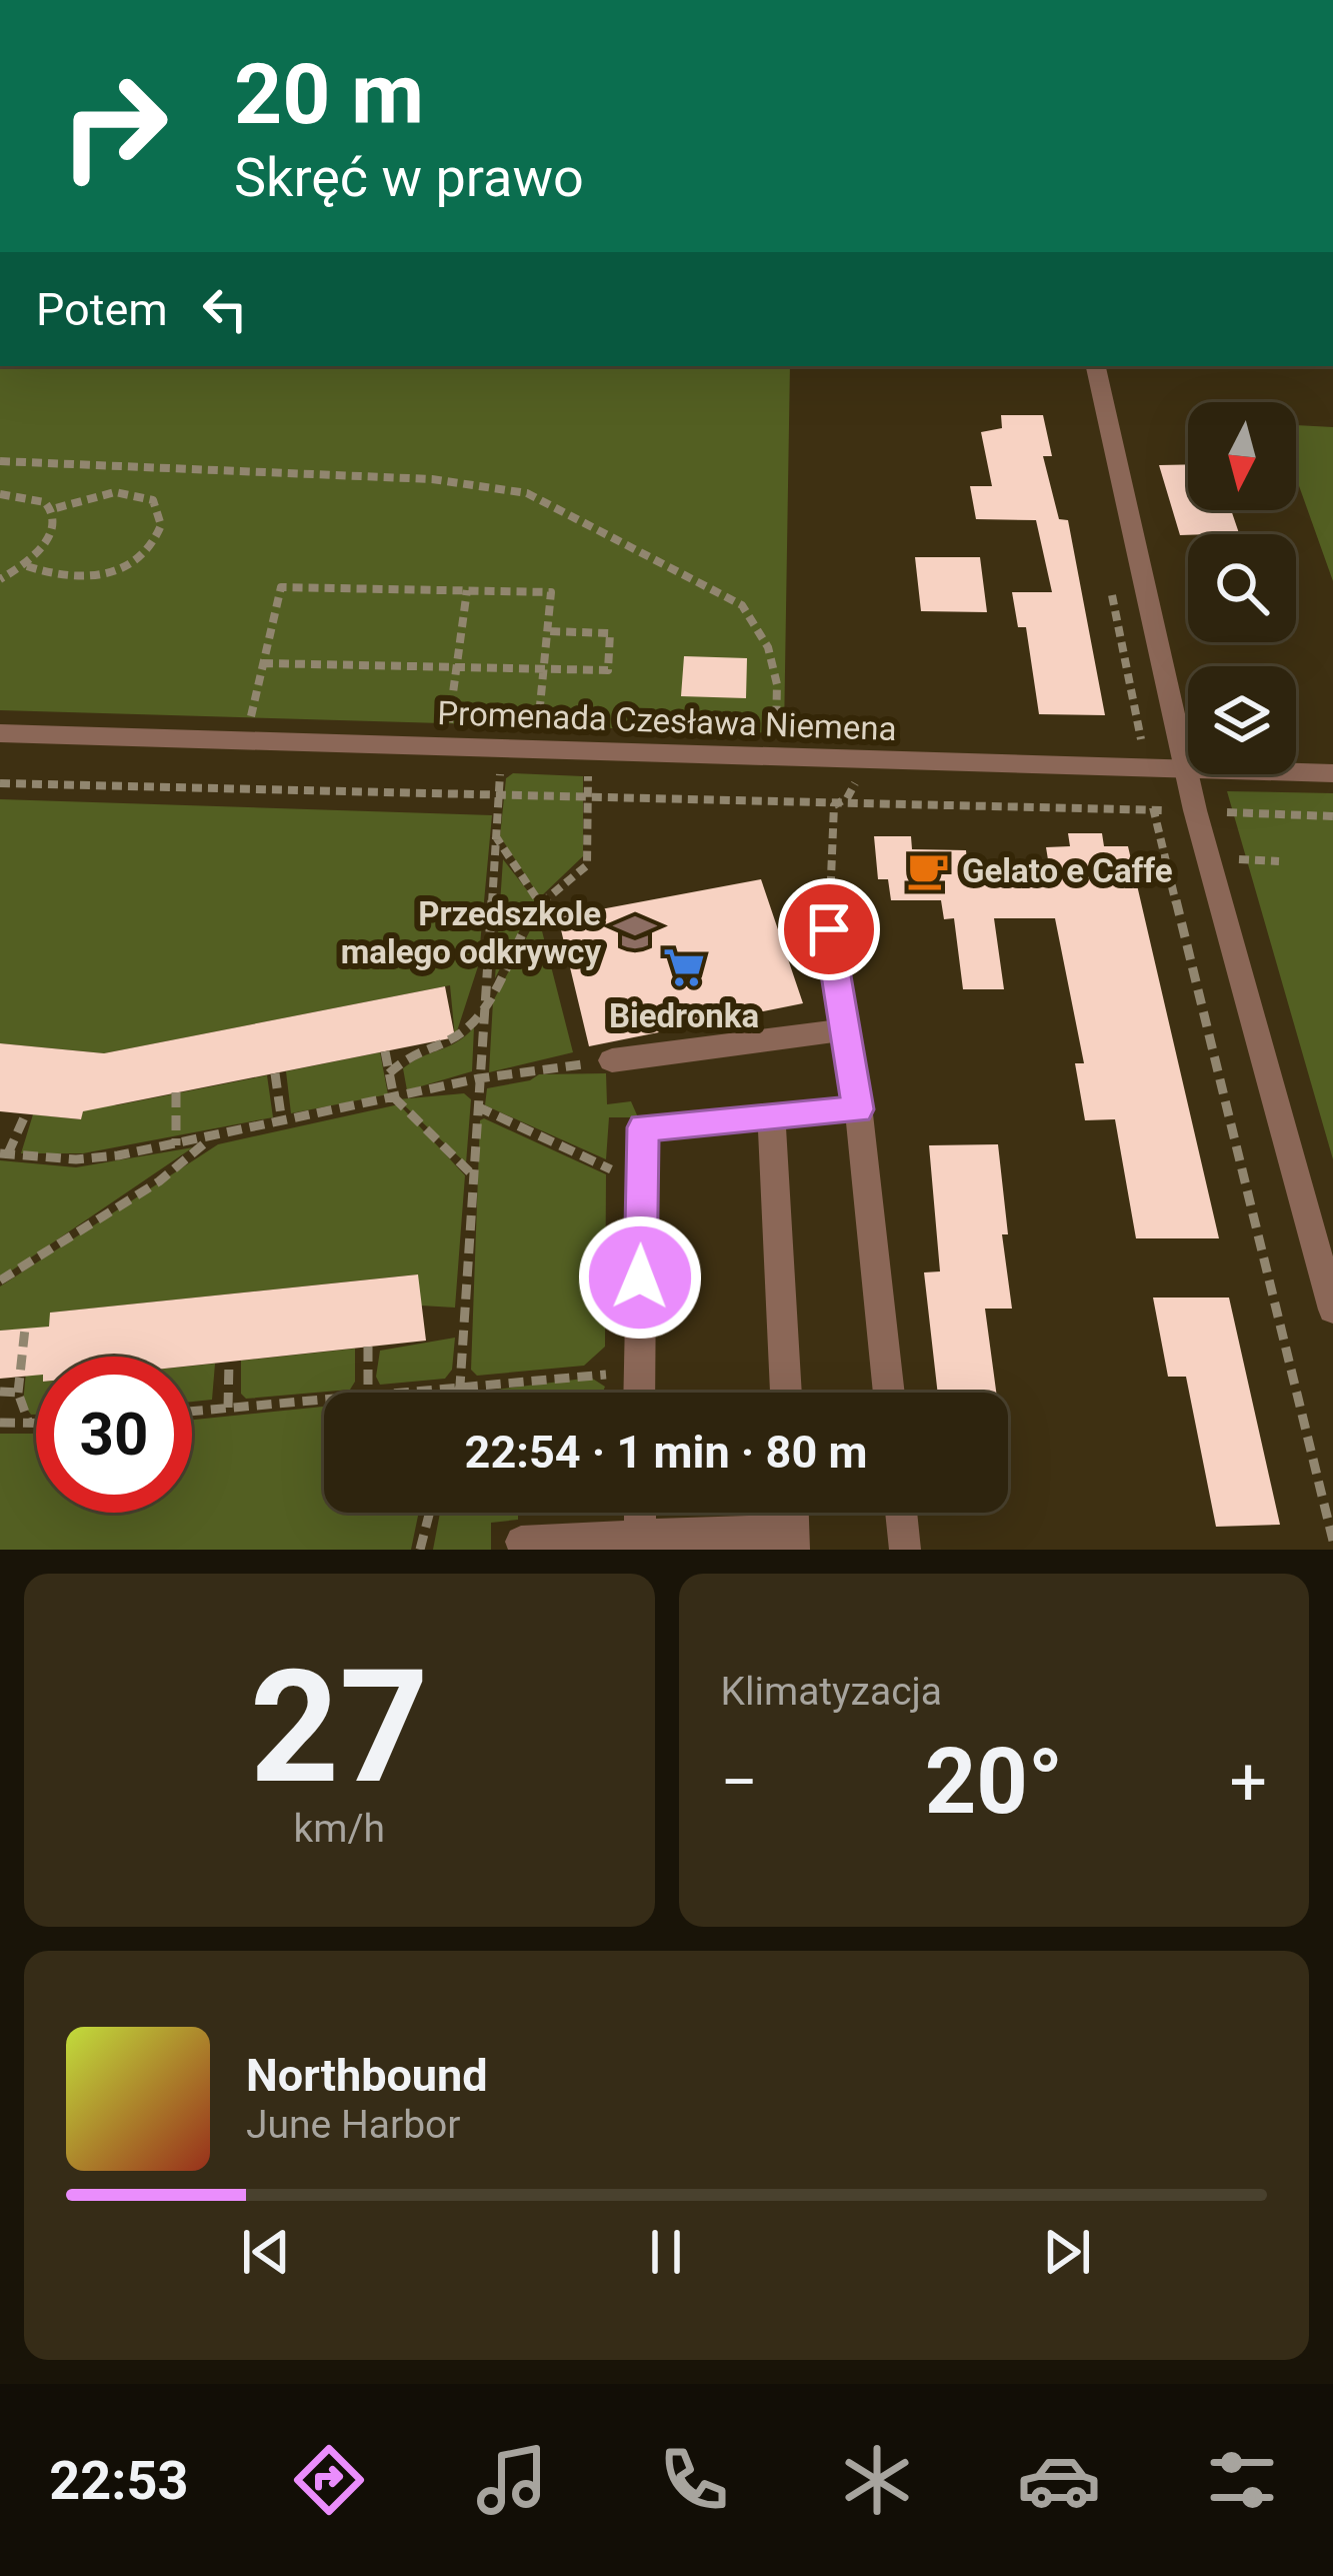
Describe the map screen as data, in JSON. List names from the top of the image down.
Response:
{
  "streets": {
    "street": ["Promenada Czesława Niemena"]
  },
  "places": {
    "cafe": ["Gelato e Caffe"],
    "school or university": ["Przedszkole malego odkrywcy"],
    "supermarket": ["Biedronka"]
  },
  "north": "bottom",
  "page": {
    "turn": ["20 m", "Skręć w prawo"],
    "then": "Potem",
    "limit": "30",
    "trip": "22:54 · 1 min · 80 m",
    "tile": [
      ["27", "km/h"],
      "Klimatyzacja"
    ],
    "heat": ["−", "20°", "+"],
    "song": ["Northbound", "June Harbor"],
    "tabs": "22:53"
  }
}
